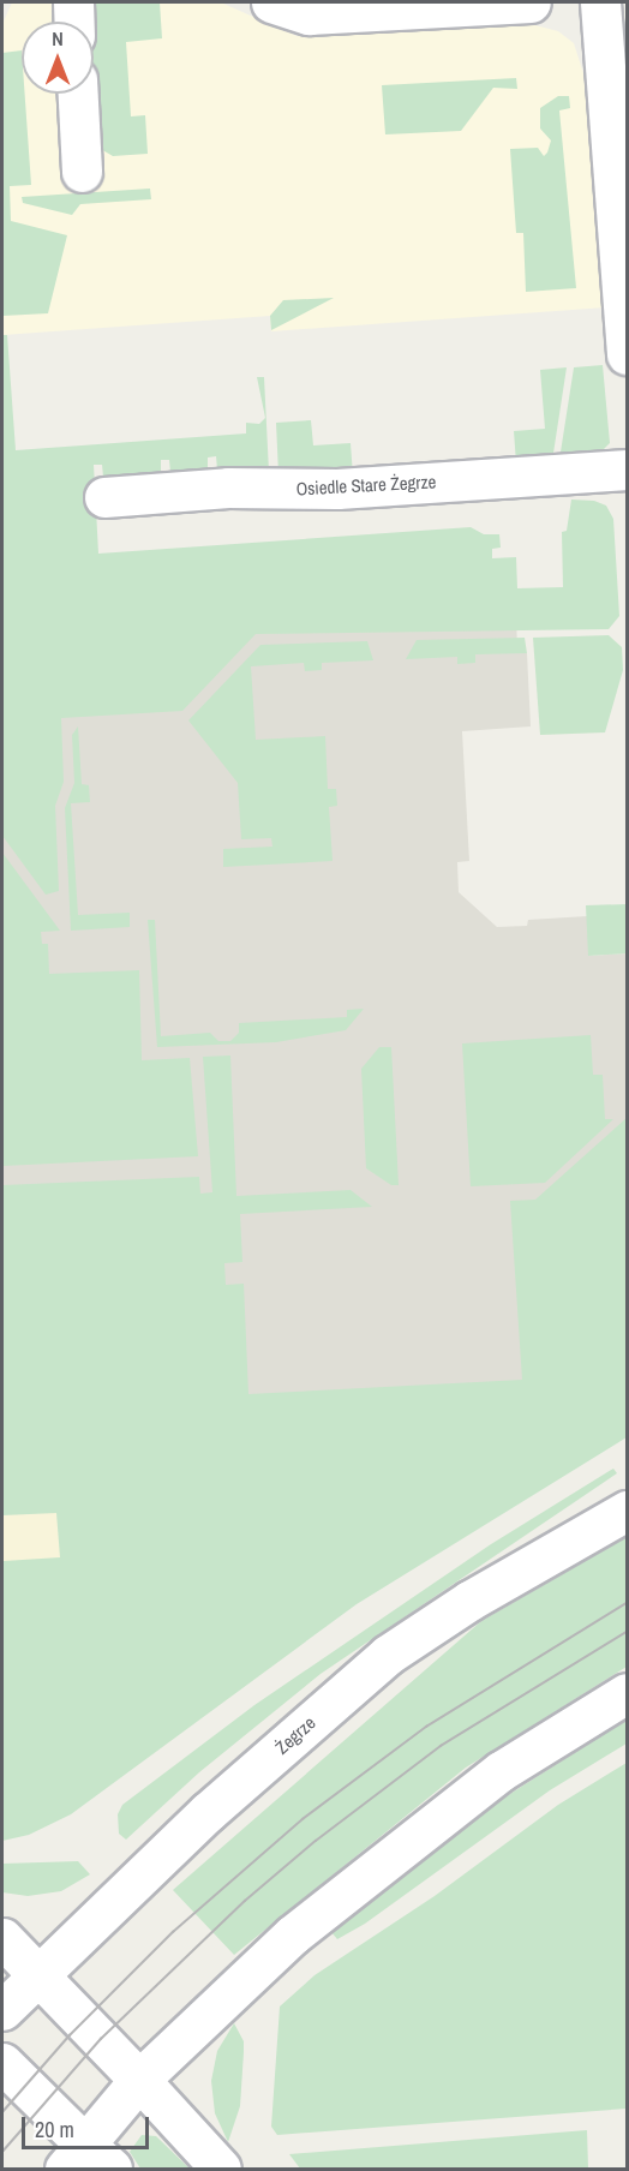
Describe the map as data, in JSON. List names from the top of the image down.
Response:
{
  "streets": {
    "street": ["Osiedle Stare Żegrze", "Żegrze"]
  },
  "scale_bar": "20 m",
  "north": "top"
}
